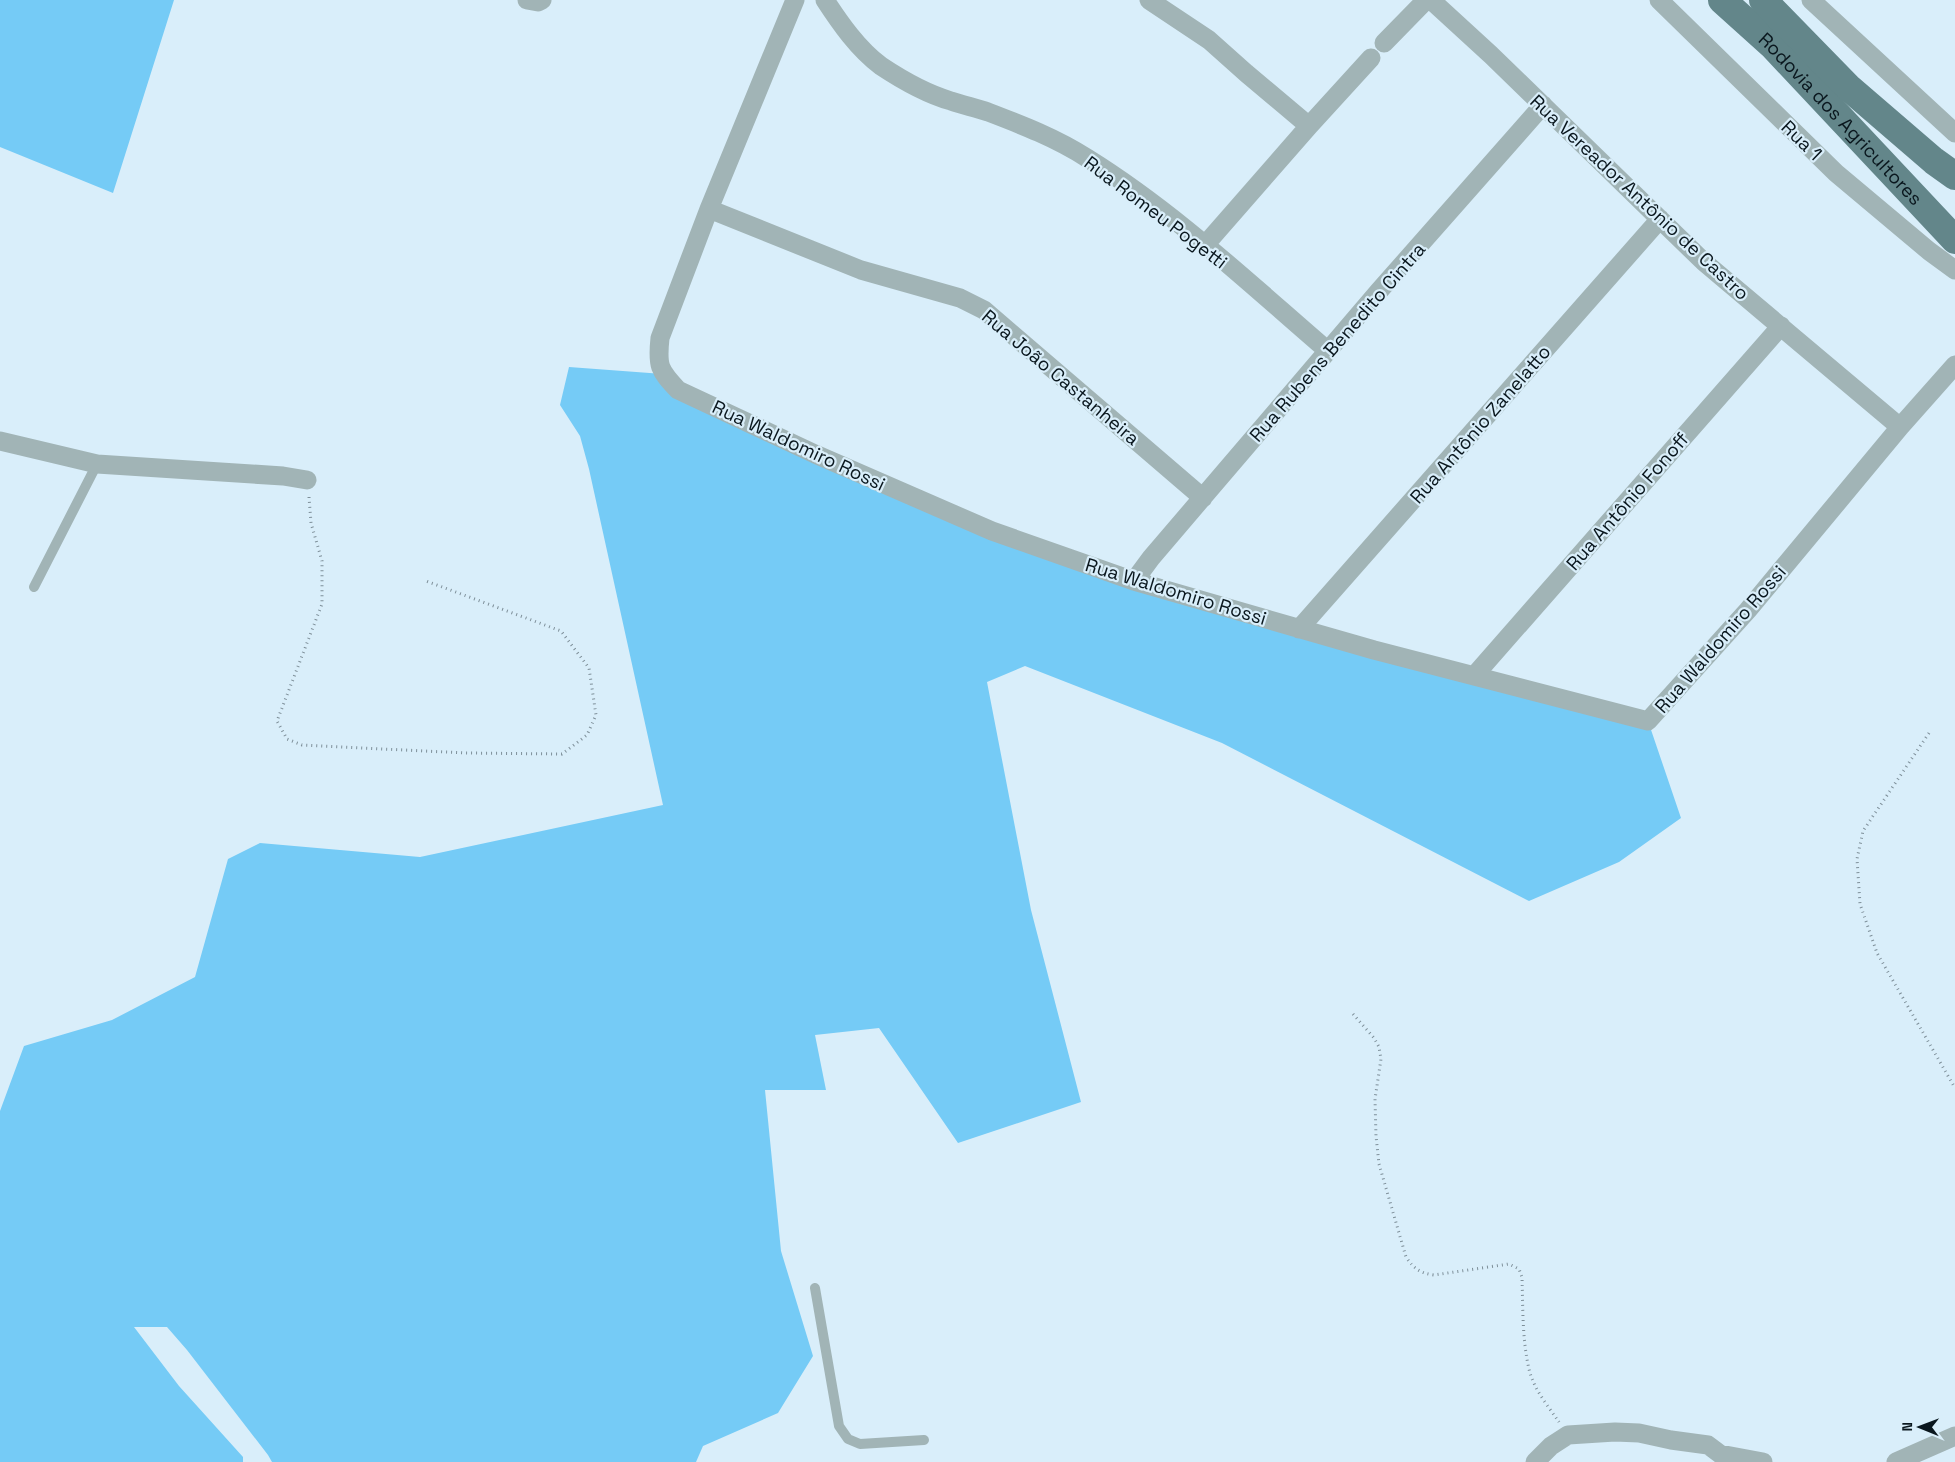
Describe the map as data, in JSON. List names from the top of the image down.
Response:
{
  "streets": {
    "main road": ["Rodovia dos Agricultores"],
    "street": [
      "Rua 1",
      "Rua Vereador Antônio de Castro",
      "Rua Romeu Pogetti",
      "Rua Rubens Benedito Cintra",
      "Rua João Castanheira",
      "Rua Antônio Zanelatto",
      "Rua Waldomiro Rossi",
      "Rua Antônio Fonoff"
    ]
  },
  "crossings": [
    ["Rua Vereador Antônio de Castro", "Rua Rubens Benedito Cintra"],
    ["Rua Vereador Antônio de Castro", "Rua Antônio Zanelatto"],
    ["Rua Vereador Antônio de Castro", "Rua Waldomiro Rossi"],
    ["Rua Vereador Antônio de Castro", "Rua Antônio Fonoff"],
    ["Rua Romeu Pogetti", "Rua Rubens Benedito Cintra"],
    ["Rua Rubens Benedito Cintra", "Rua João Castanheira"],
    ["Rua Rubens Benedito Cintra", "Rua Waldomiro Rossi"],
    ["Rua João Castanheira", "Rua Waldomiro Rossi"],
    ["Rua Antônio Zanelatto", "Rua Waldomiro Rossi"],
    ["Rua Waldomiro Rossi", "Rua Antônio Fonoff"]
  ],
  "north": "left"
}
